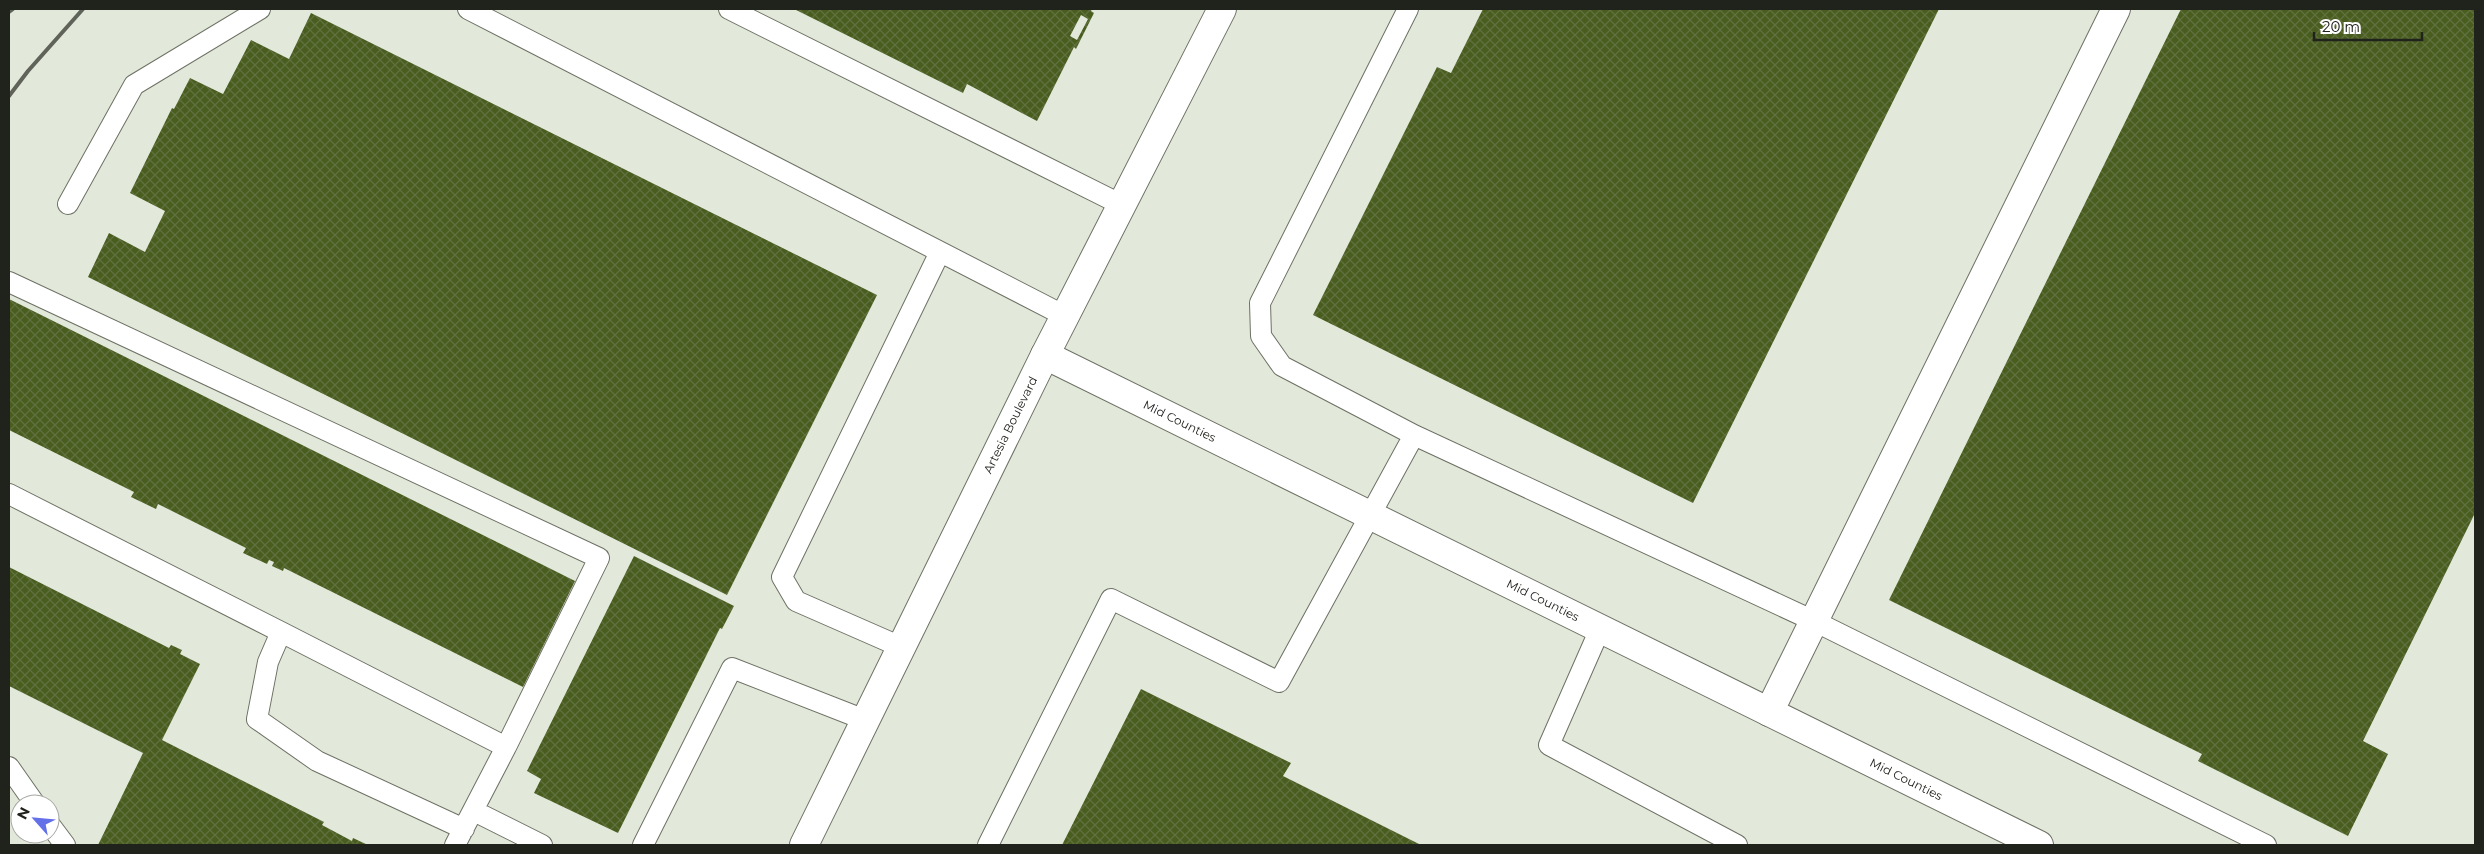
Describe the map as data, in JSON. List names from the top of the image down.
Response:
{
  "streets": {
    "street": ["Mid Counties", "Artesia Boulevard"]
  },
  "crossings": [
    ["Mid Counties", "Artesia Boulevard"]
  ],
  "scale_bar": "20 m",
  "north": "top left"
}
